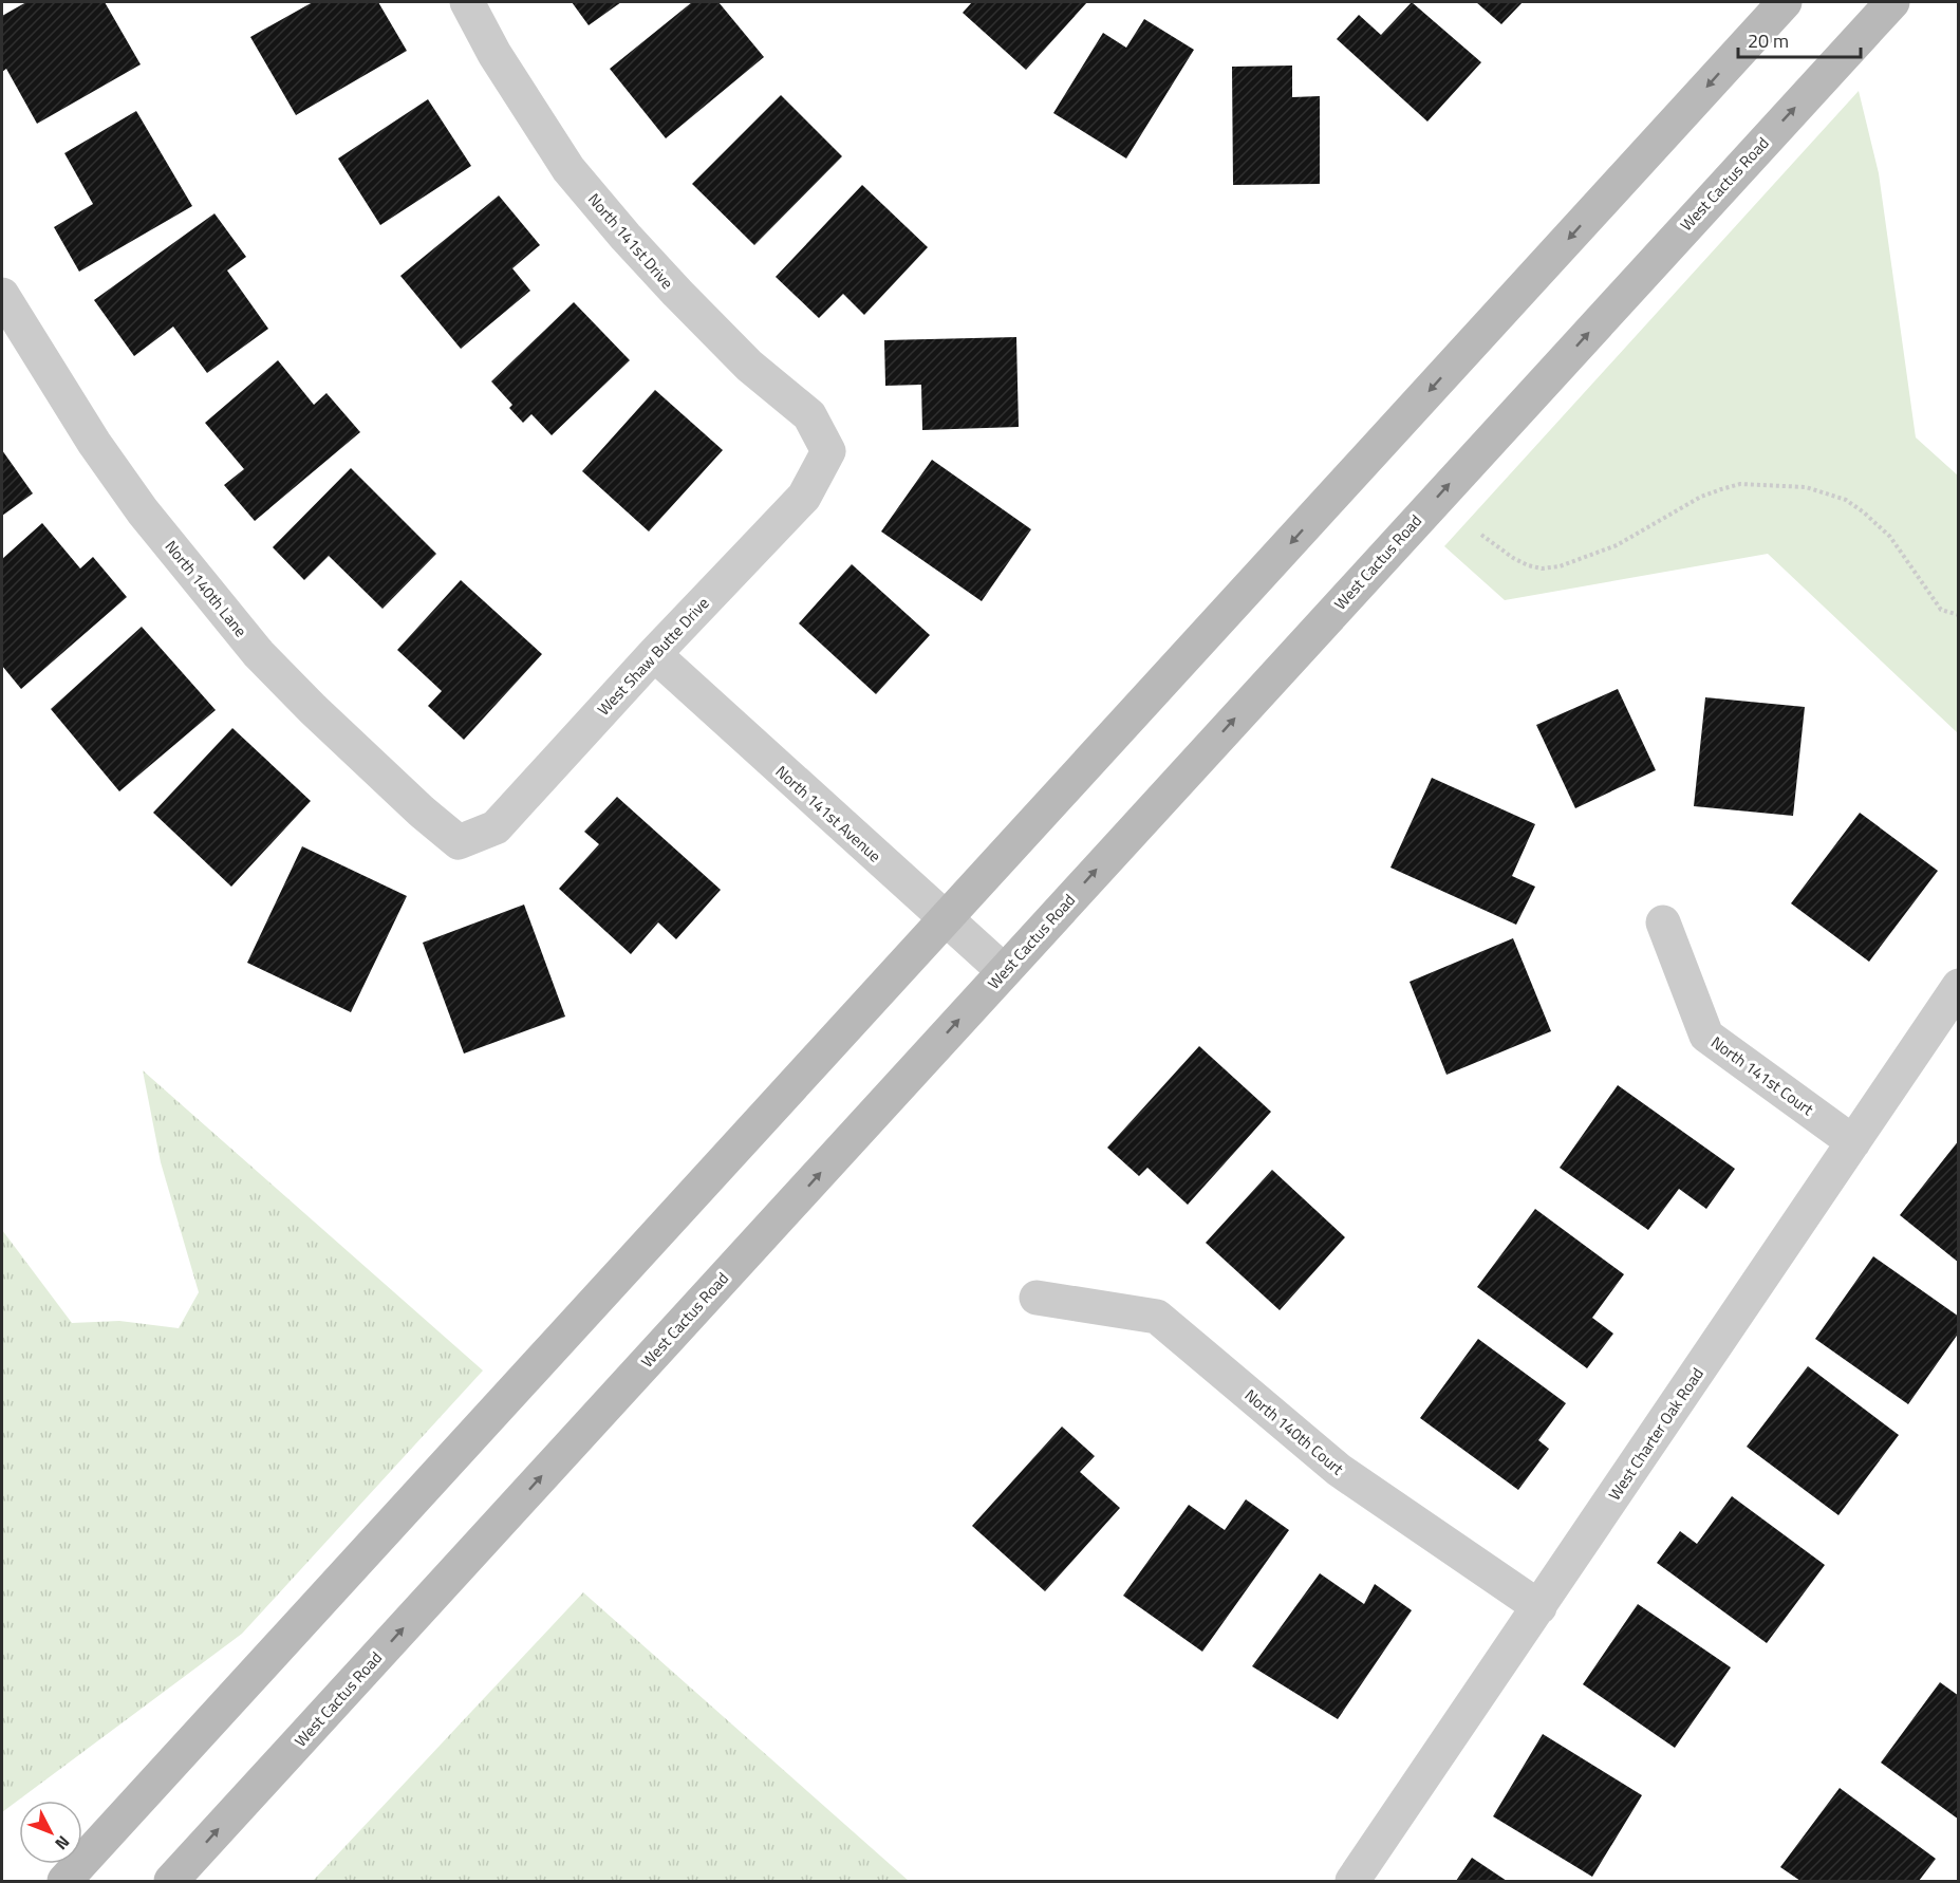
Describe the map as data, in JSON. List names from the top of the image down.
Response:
{
  "streets": {
    "main road": ["West Cactus Road"],
    "street": [
      "North 141st Drive",
      "North 140th Lane",
      "West Shaw Butte Drive",
      "North 141st Avenue",
      "North 141st Court",
      "North 140th Court",
      "West Charter Oak Road"
    ]
  },
  "crossings": [
    ["West Cactus Road", "North 141st Avenue"],
    ["North 141st Drive", "West Shaw Butte Drive"],
    ["North 140th Lane", "West Shaw Butte Drive"],
    ["West Shaw Butte Drive", "North 141st Avenue"],
    ["North 141st Court", "West Charter Oak Road"],
    ["North 140th Court", "West Charter Oak Road"]
  ],
  "scale_bar": "20 m",
  "north": "bottom right"
}
